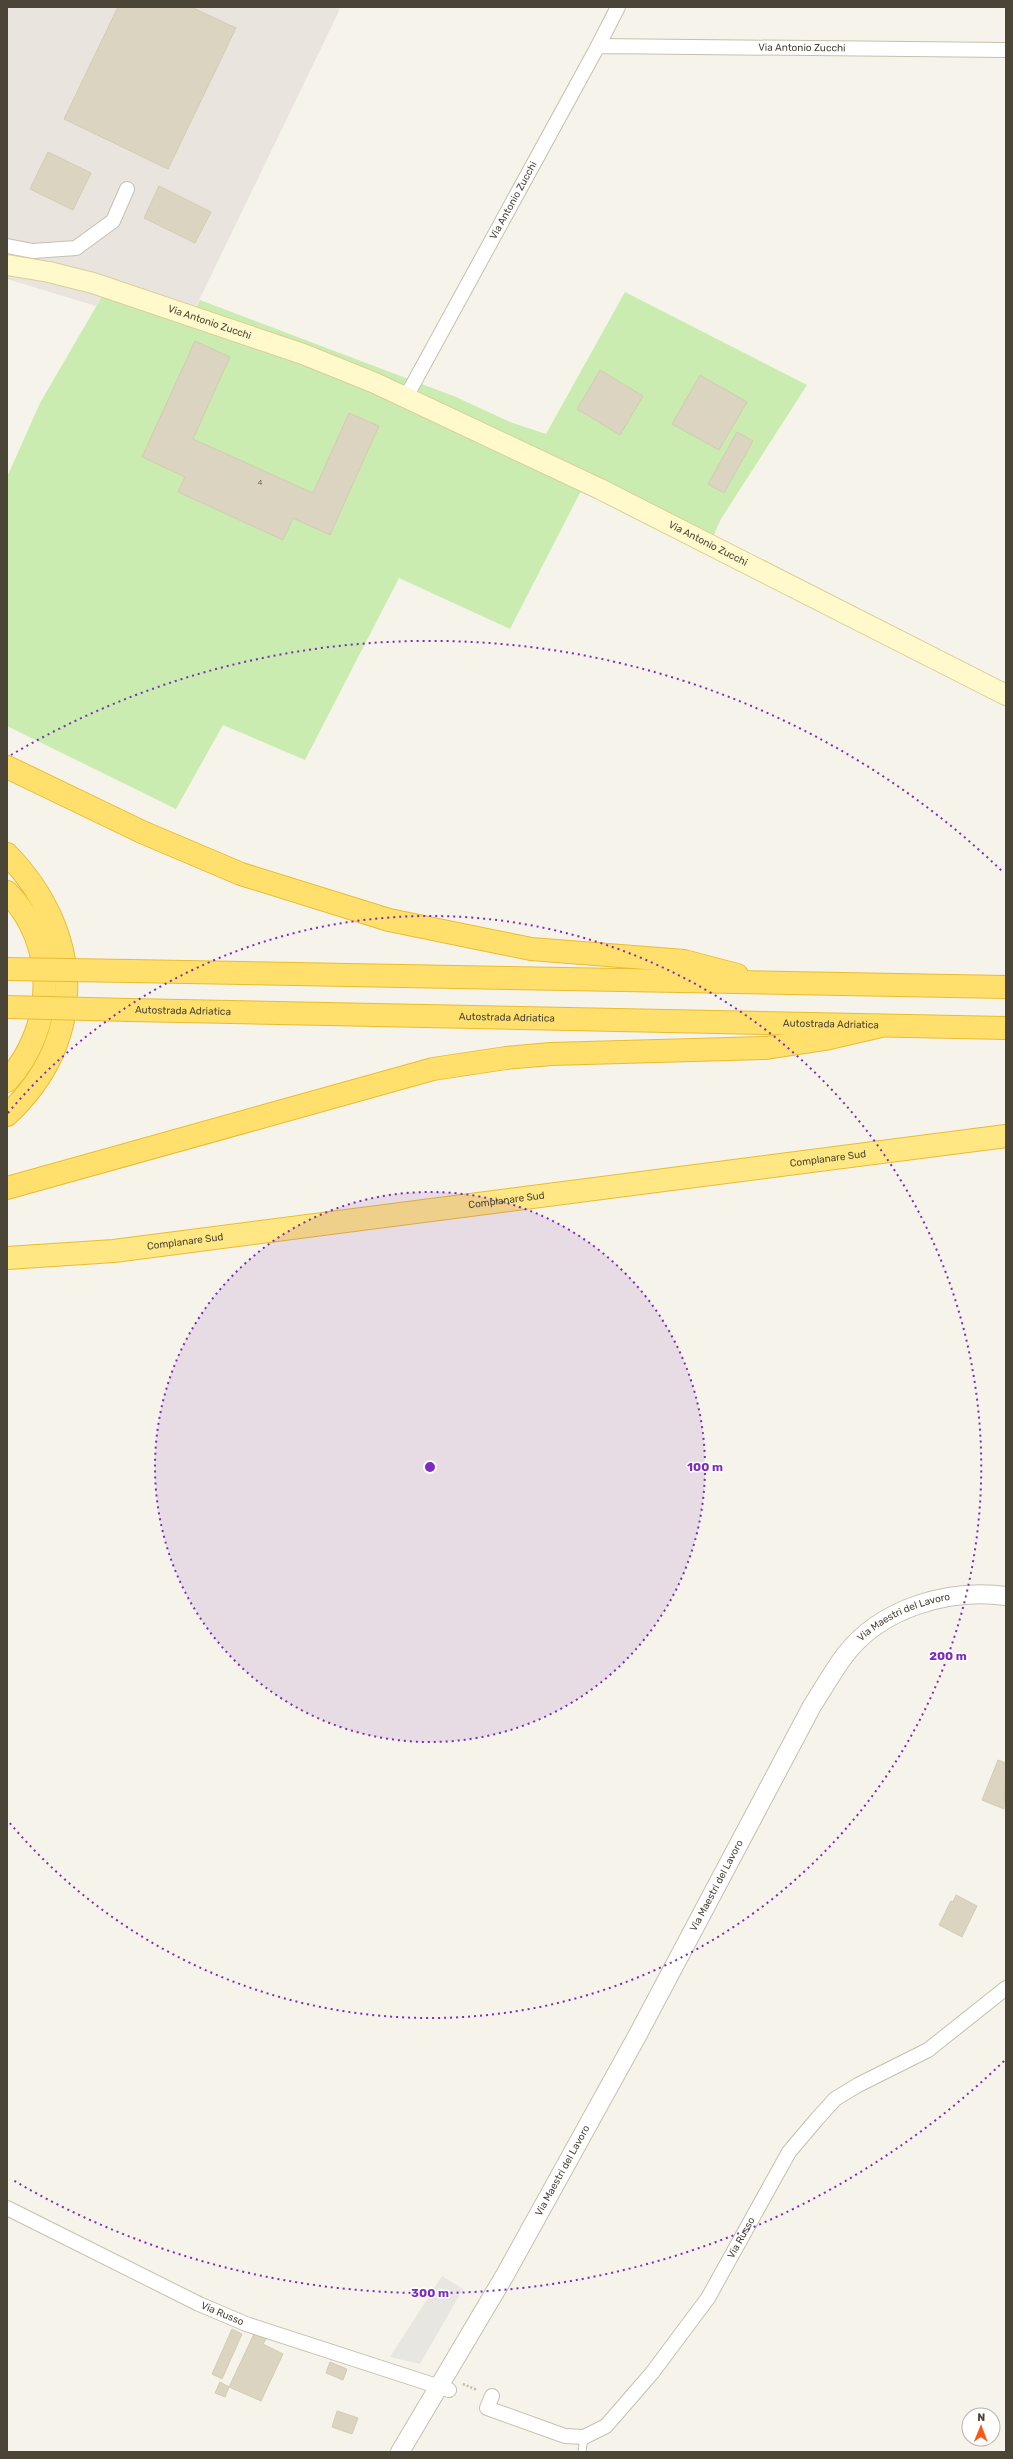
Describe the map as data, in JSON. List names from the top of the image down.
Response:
{
  "streets": {
    "highway": ["Autostrada Adriatica", "Complanare Sud"],
    "main road": ["Via Antonio Zucchi"],
    "street": ["Via Maestri del Lavoro", "Via Russo"]
  },
  "crossings": [
    ["Via Maestri del Lavoro", "Via Russo"]
  ],
  "house_numbers": ["4"],
  "north": "top",
  "rings": ["100 m", "200 m", "300 m"]
}
